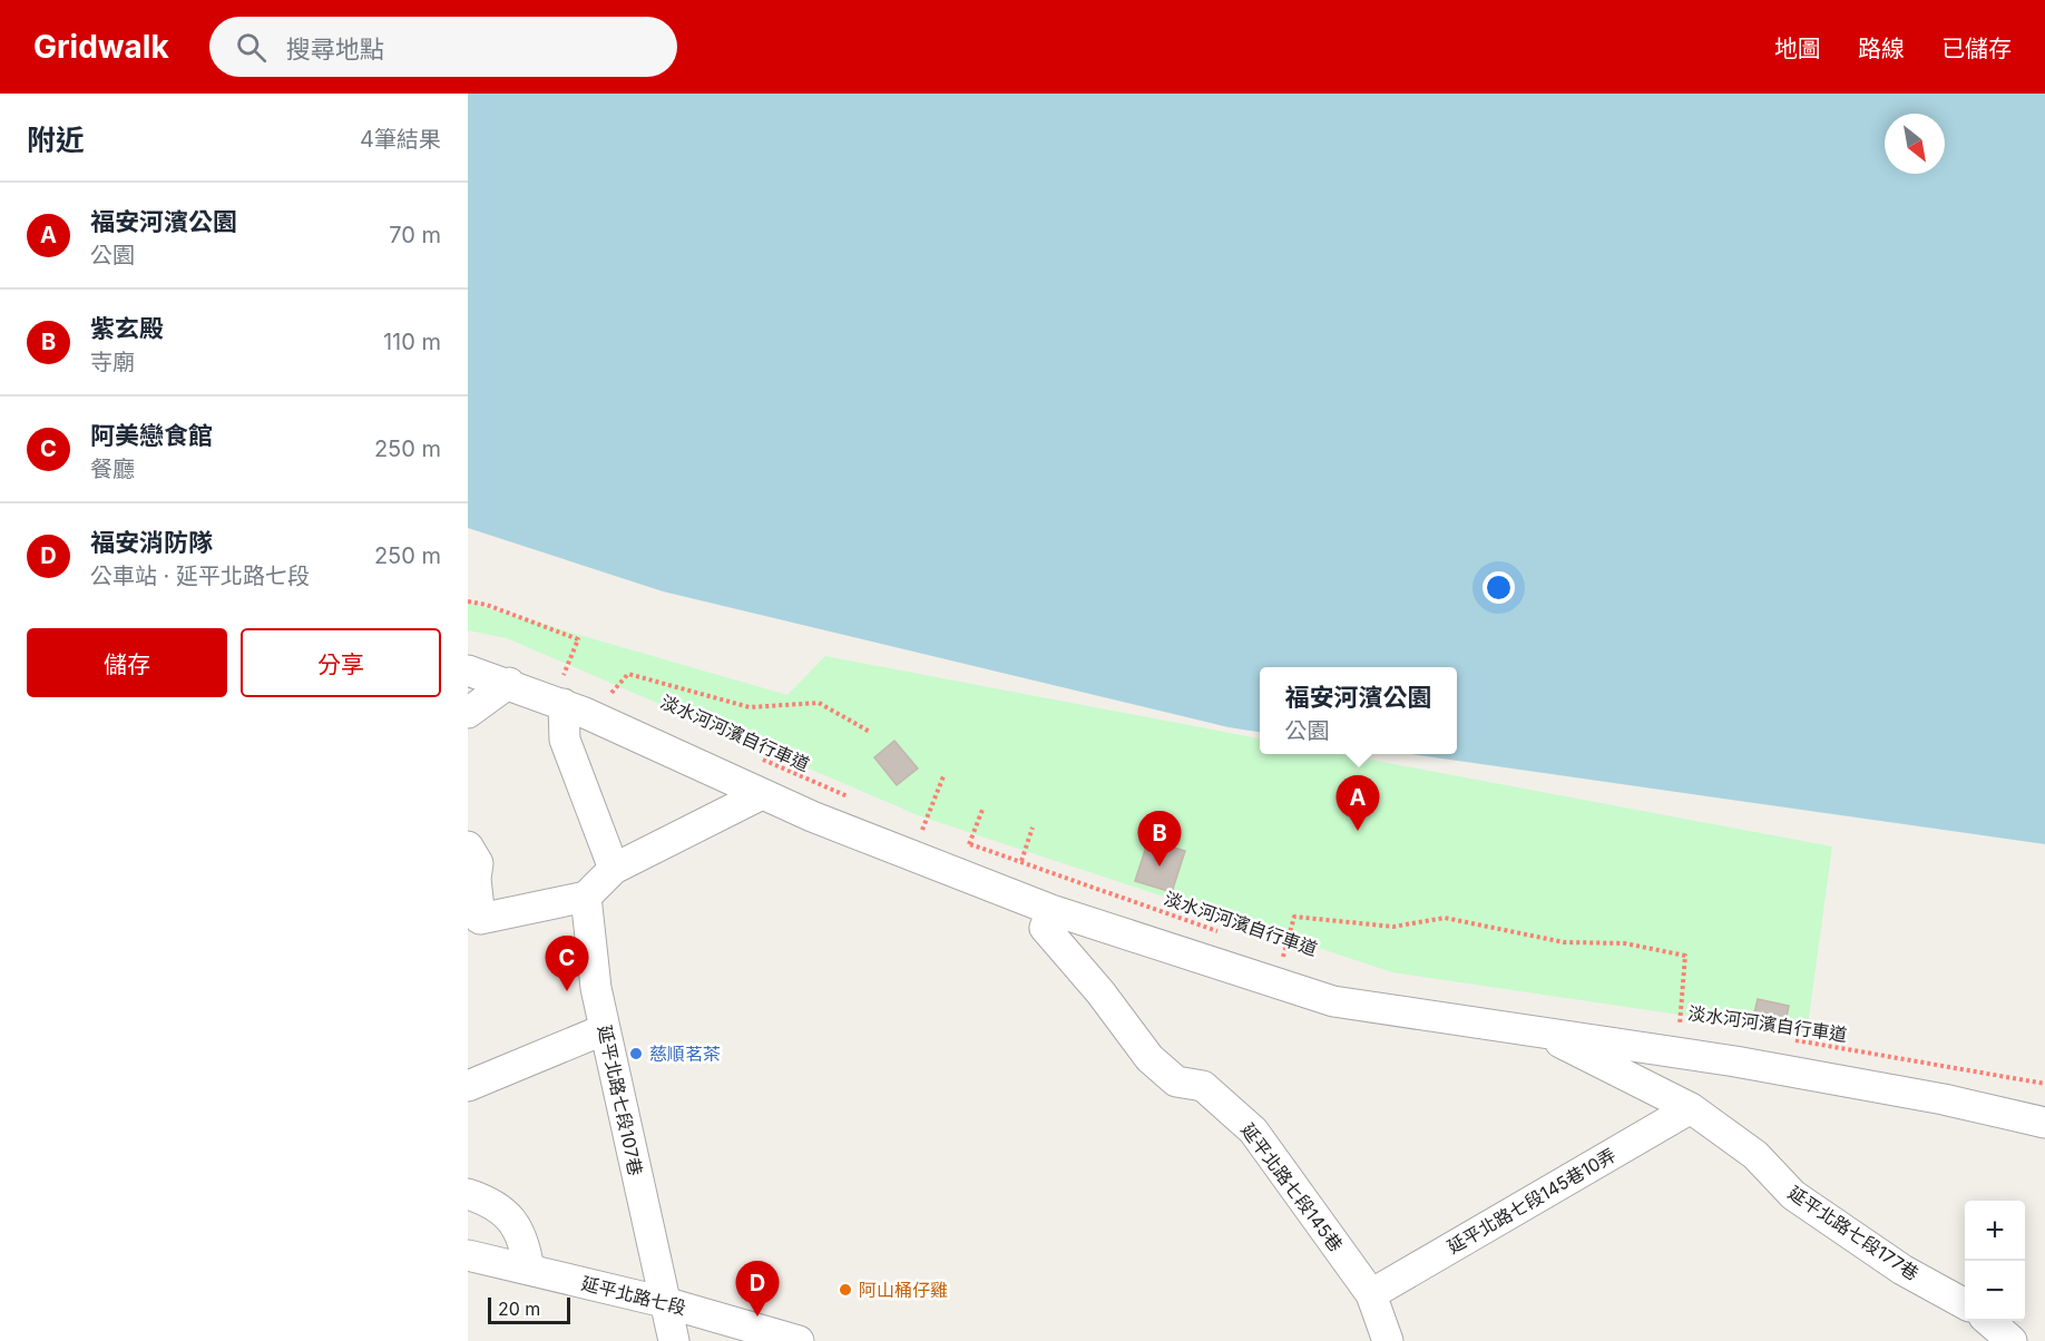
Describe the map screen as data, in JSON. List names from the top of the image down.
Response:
{
  "streets": {
    "street": [
      "延平北路七段107巷",
      "延平北路七段145巷",
      "延平北路七段145巷10弄",
      "延平北路七段177巷",
      "延平北路七段"
    ],
    "path": ["淡水河河濱自行車道"]
  },
  "crossings": [
    ["延平北路七段107巷", "延平北路七段"],
    ["延平北路七段145巷", "延平北路七段145巷10弄"],
    ["延平北路七段145巷10弄", "延平北路七段177巷"]
  ],
  "places": ["慈順茗茶", "阿山桶仔雞"],
  "scale_bar": "20 m",
  "north": "bottom right",
  "page": {
    "header": "Gridwalk",
    "search": "搜尋地點",
    "nav": ["地圖", "路線", "已儲存"],
    "heading": ["附近", "4筆結果"],
    "list": [
      {
        "mark": "A",
        "name": "福安河濱公園",
        "note": "公園",
        "value": "70 m"
      },
      {
        "mark": "B",
        "name": "紫玄殿",
        "note": "寺廟",
        "value": "110 m"
      },
      {
        "mark": "C",
        "name": "阿美戀食館",
        "note": "餐廳",
        "value": "250 m"
      },
      {
        "mark": "D",
        "name": "福安消防隊",
        "note": "公車站 · 延平北路七段",
        "value": "250 m"
      }
    ],
    "buttons": ["儲存", "分享"],
    "popup": ["福安河濱公園", "公園"],
    "pins": [
      "A",
      "B",
      "C",
      "D"
    ],
    "map_buttons": ["+", "−"],
    "scale": "20 m"
  }
}
